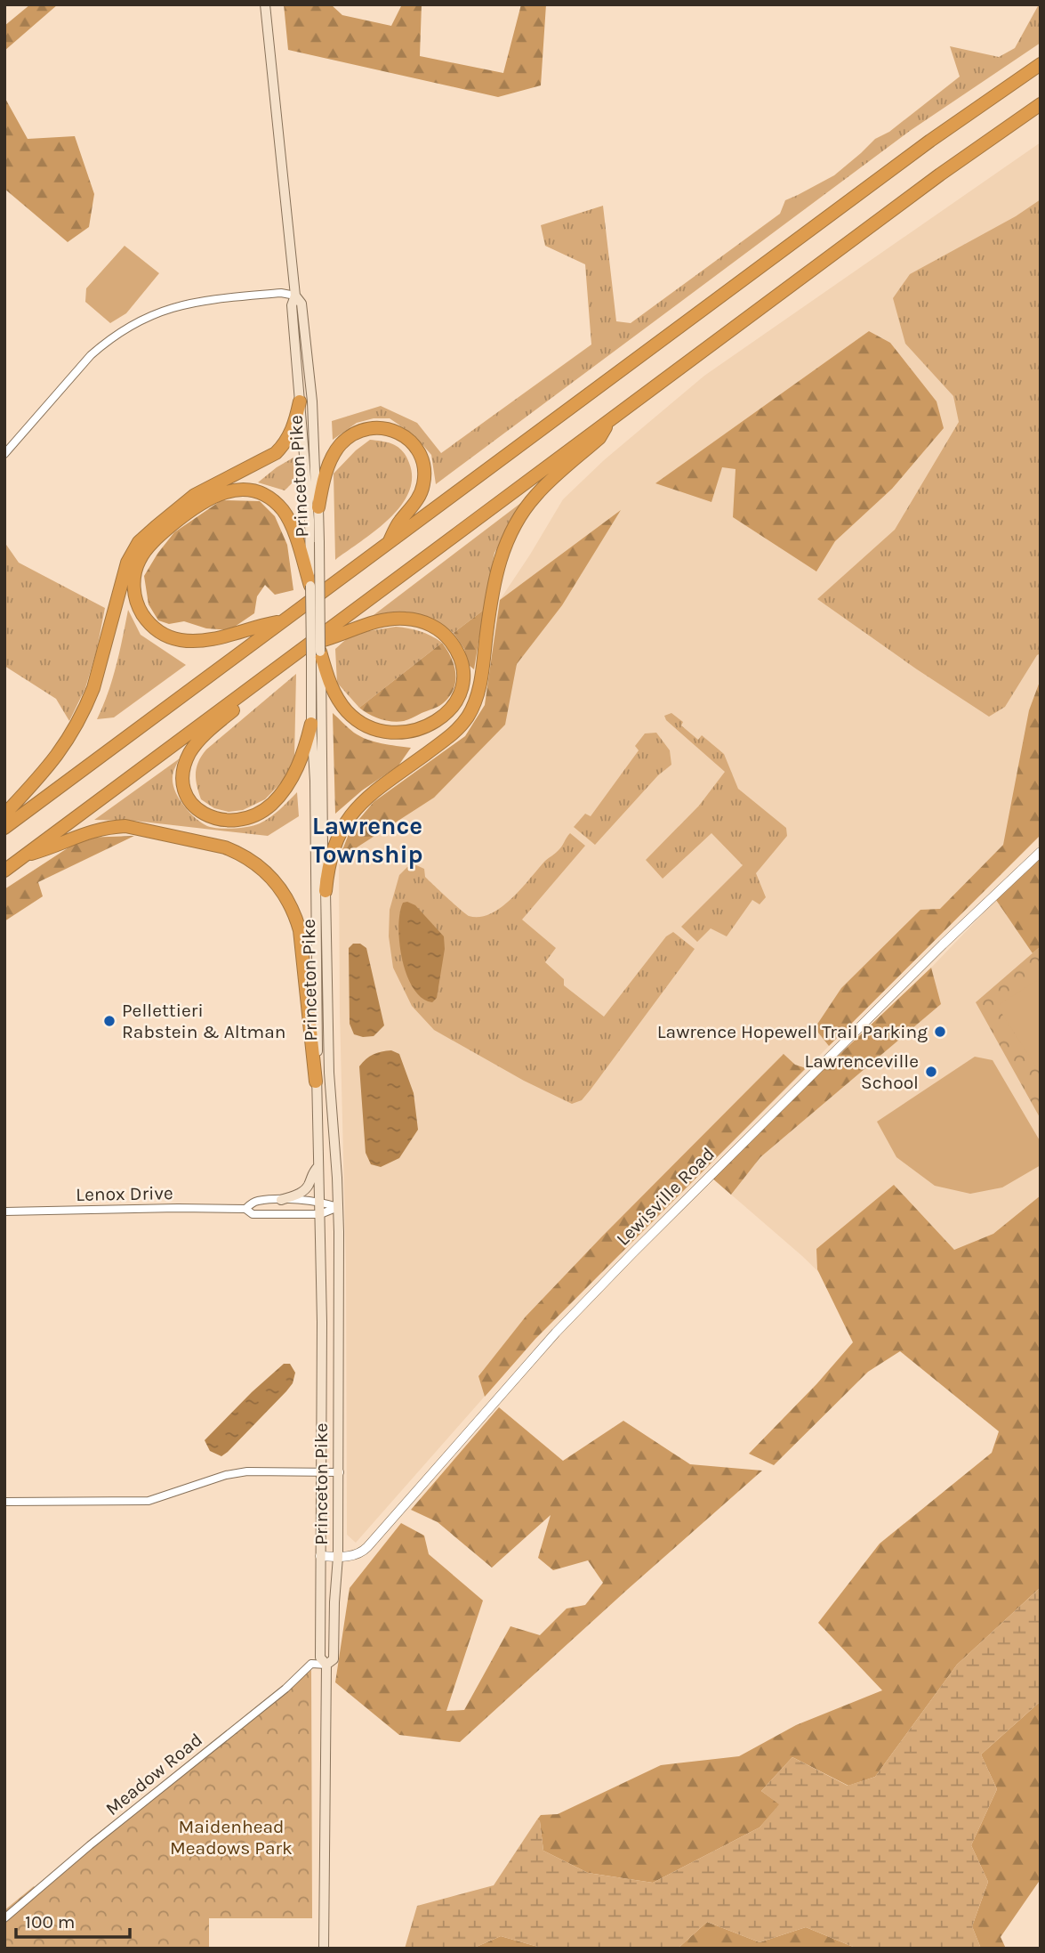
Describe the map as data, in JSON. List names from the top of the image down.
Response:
{
  "streets": {
    "main road": ["Princeton Pike"],
    "street": ["Lenox Drive", "Lewisville Road", "Meadow Road"]
  },
  "crossings": [
    ["Princeton Pike", "Lenox Drive"],
    ["Princeton Pike", "Lewisville Road"],
    ["Princeton Pike", "Meadow Road"]
  ],
  "districts": ["Lawrence Township"],
  "parks": ["Maidenhead Meadows Park"],
  "places": ["Pellettieri Rabstein & Altman", "Lawrence Hopewell Trail Parking", "Lawrenceville School"],
  "scale_bar": "100 m"
}
